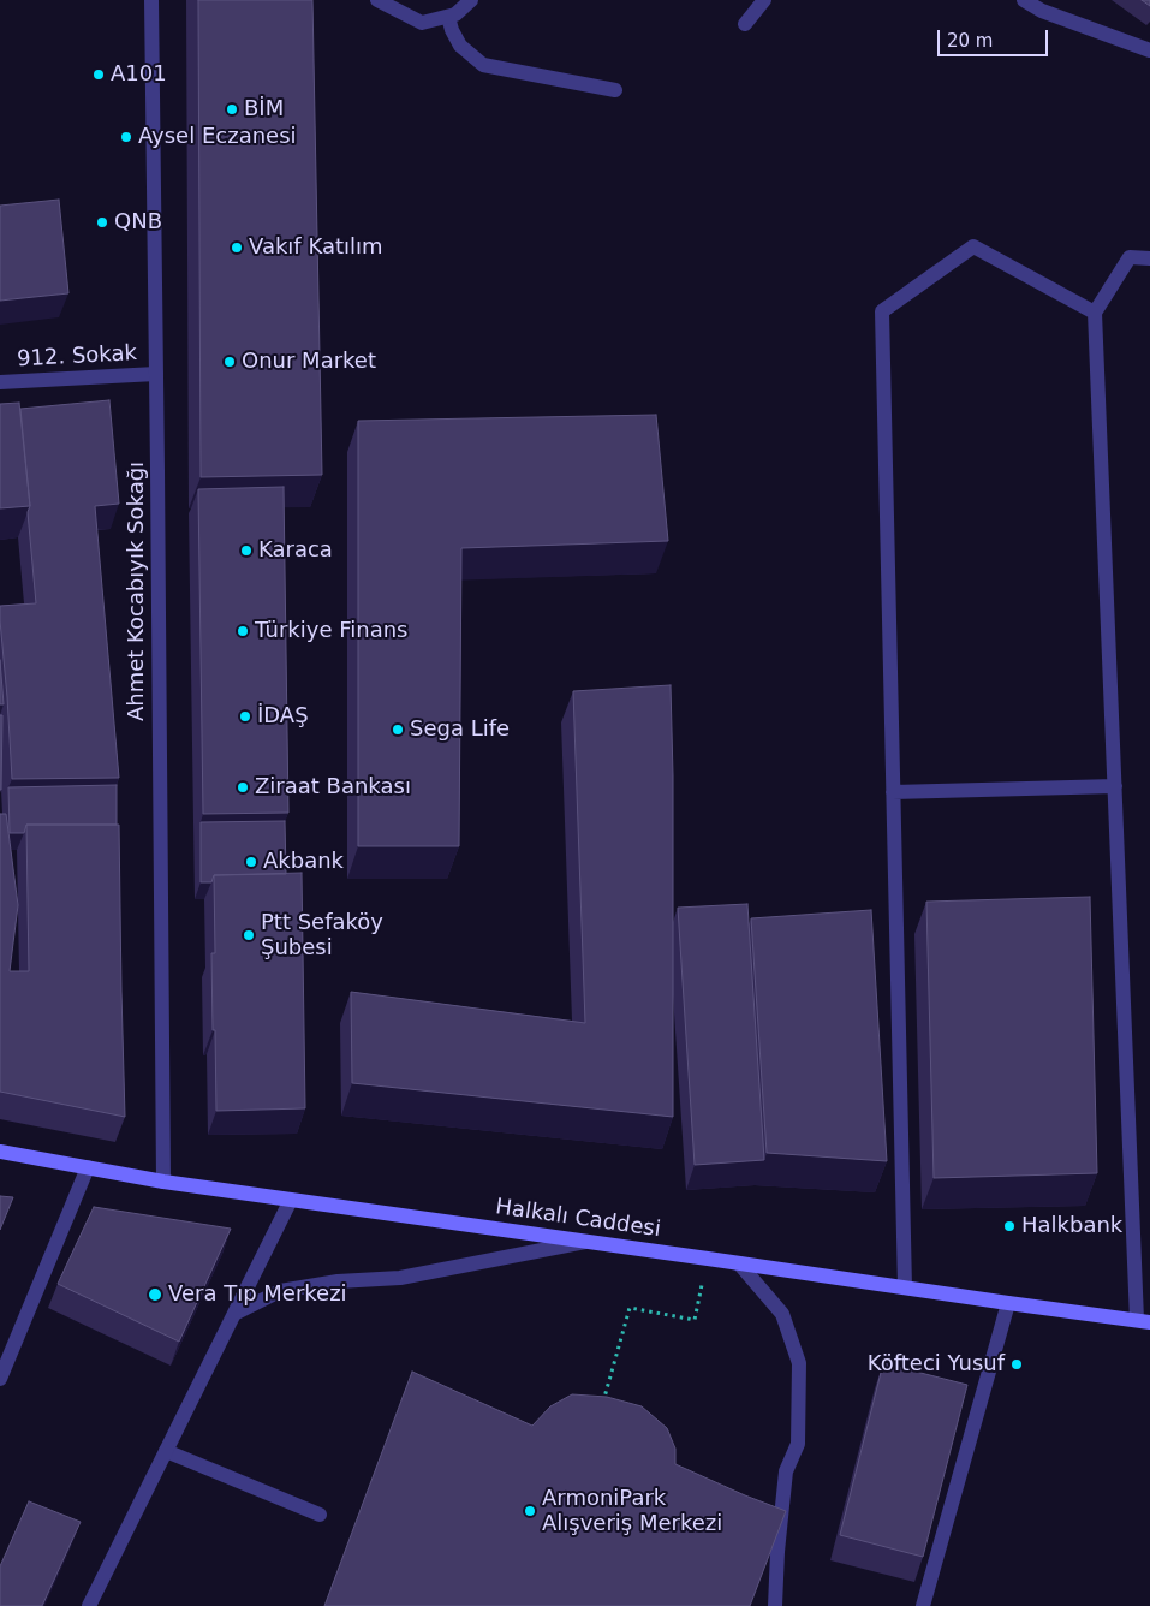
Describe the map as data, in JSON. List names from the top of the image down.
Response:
{
  "streets": {
    "main road": ["Halkalı Caddesi"],
    "street": ["912. Sokak", "Ahmet Kocabıyık Sokağı"]
  },
  "crossings": [
    ["912. Sokak", "Ahmet Kocabıyık Sokağı"],
    ["Ahmet Kocabıyık Sokağı", "Halkalı Caddesi"]
  ],
  "places": [
    "A101",
    "BİM",
    "Aysel Eczanesi",
    "QNB",
    "Vakıf Katılım",
    "Onur Market",
    "Karaca",
    "Türkiye Finans",
    "İDAŞ",
    "Sega Life",
    "Ziraat Bankası",
    "Akbank",
    "Ptt Sefaköy Şubesi",
    "Halkbank",
    "Vera Tıp Merkezi",
    "Köfteci Yusuf",
    "ArmoniPark Alışveriş Merkezi"
  ],
  "scale_bar": "20 m"
}
